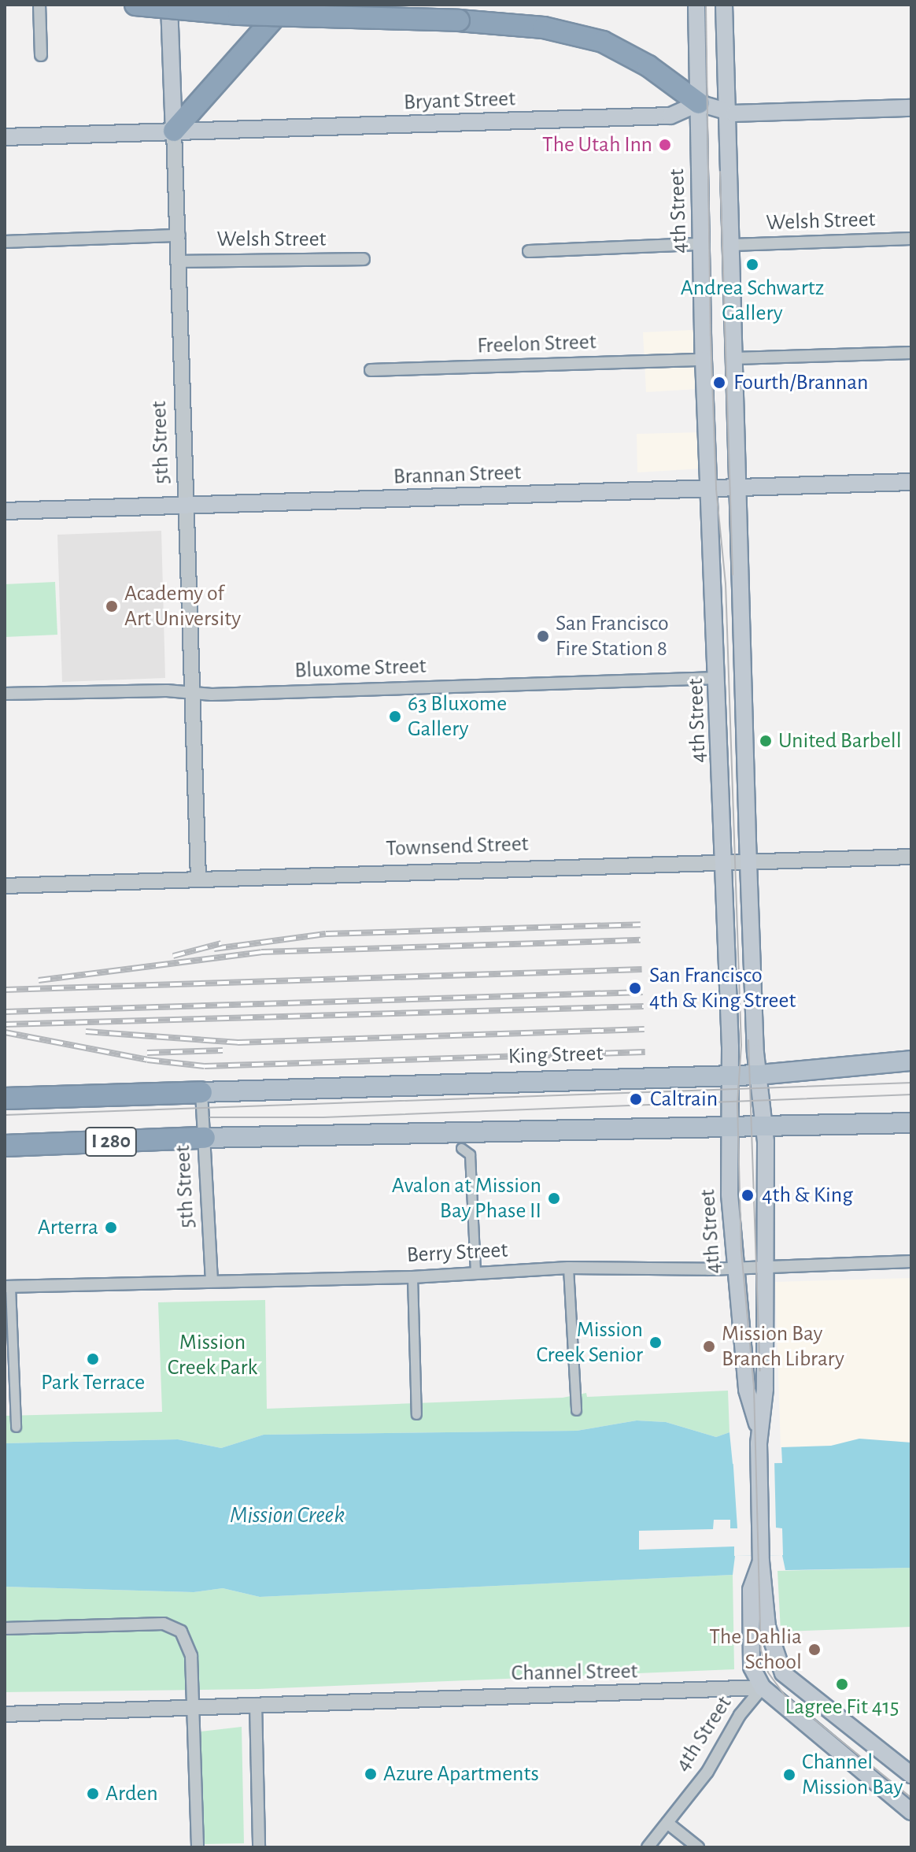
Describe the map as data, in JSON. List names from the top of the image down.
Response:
{
  "streets": {
    "highway": ["I 280"],
    "main road": [
      "Bryant Street",
      "4th Street",
      "5th Street",
      "Brannan Street",
      "King Street"
    ],
    "street": [
      "Welsh Street",
      "Freelon Street",
      "Bluxome Street",
      "Townsend Street",
      "Berry Street",
      "Channel Street"
    ]
  },
  "crossings": [
    ["Bryant Street", "4th Street"],
    ["Bryant Street", "5th Street"],
    ["4th Street", "Welsh Street"],
    ["4th Street", "Freelon Street"],
    ["4th Street", "Brannan Street"],
    ["4th Street", "Bluxome Street"],
    ["4th Street", "Townsend Street"],
    ["4th Street", "King Street"],
    ["4th Street", "Berry Street"],
    ["4th Street", "Channel Street"],
    ["Welsh Street", "5th Street"],
    ["5th Street", "Brannan Street"],
    ["5th Street", "Bluxome Street"],
    ["5th Street", "Townsend Street"],
    ["5th Street", "King Street"],
    ["5th Street", "I 280"],
    ["5th Street", "Berry Street"],
    ["King Street", "I 280"]
  ],
  "water": ["Mission Creek"],
  "parks": ["Mission Creek Park"],
  "places": [
    "The Utah Inn",
    "Andrea Schwartz Gallery",
    "Fourth/Brannan",
    "Academy of Art University",
    "San Francisco Fire Station 8",
    "63 Bluxome Gallery",
    "United Barbell",
    "San Francisco 4th & King Street",
    "Caltrain",
    "4th & King",
    "Avalon at Mission Bay Phase II",
    "Arterra",
    "Mission Creek Senior",
    "Mission Bay Branch Library",
    "Park Terrace",
    "The Dahlia School",
    "Lagree Fit 415",
    "Azure Apartments",
    "Channel Mission Bay",
    "Arden"
  ]
}
